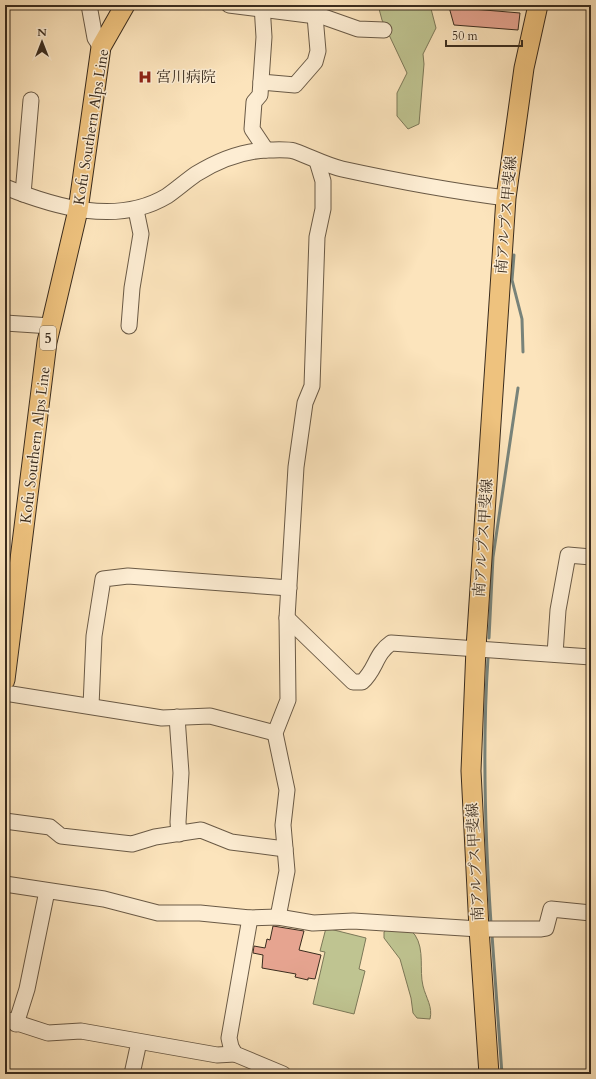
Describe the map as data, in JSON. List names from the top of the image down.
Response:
{
  "streets": {
    "main road": ["Kofu Southern Alps Line", "南アルプス甲斐線", "5"]
  },
  "places": {
    "hospital": ["宮川病院"]
  },
  "scale_bar": "50 m",
  "north": "top"
}
